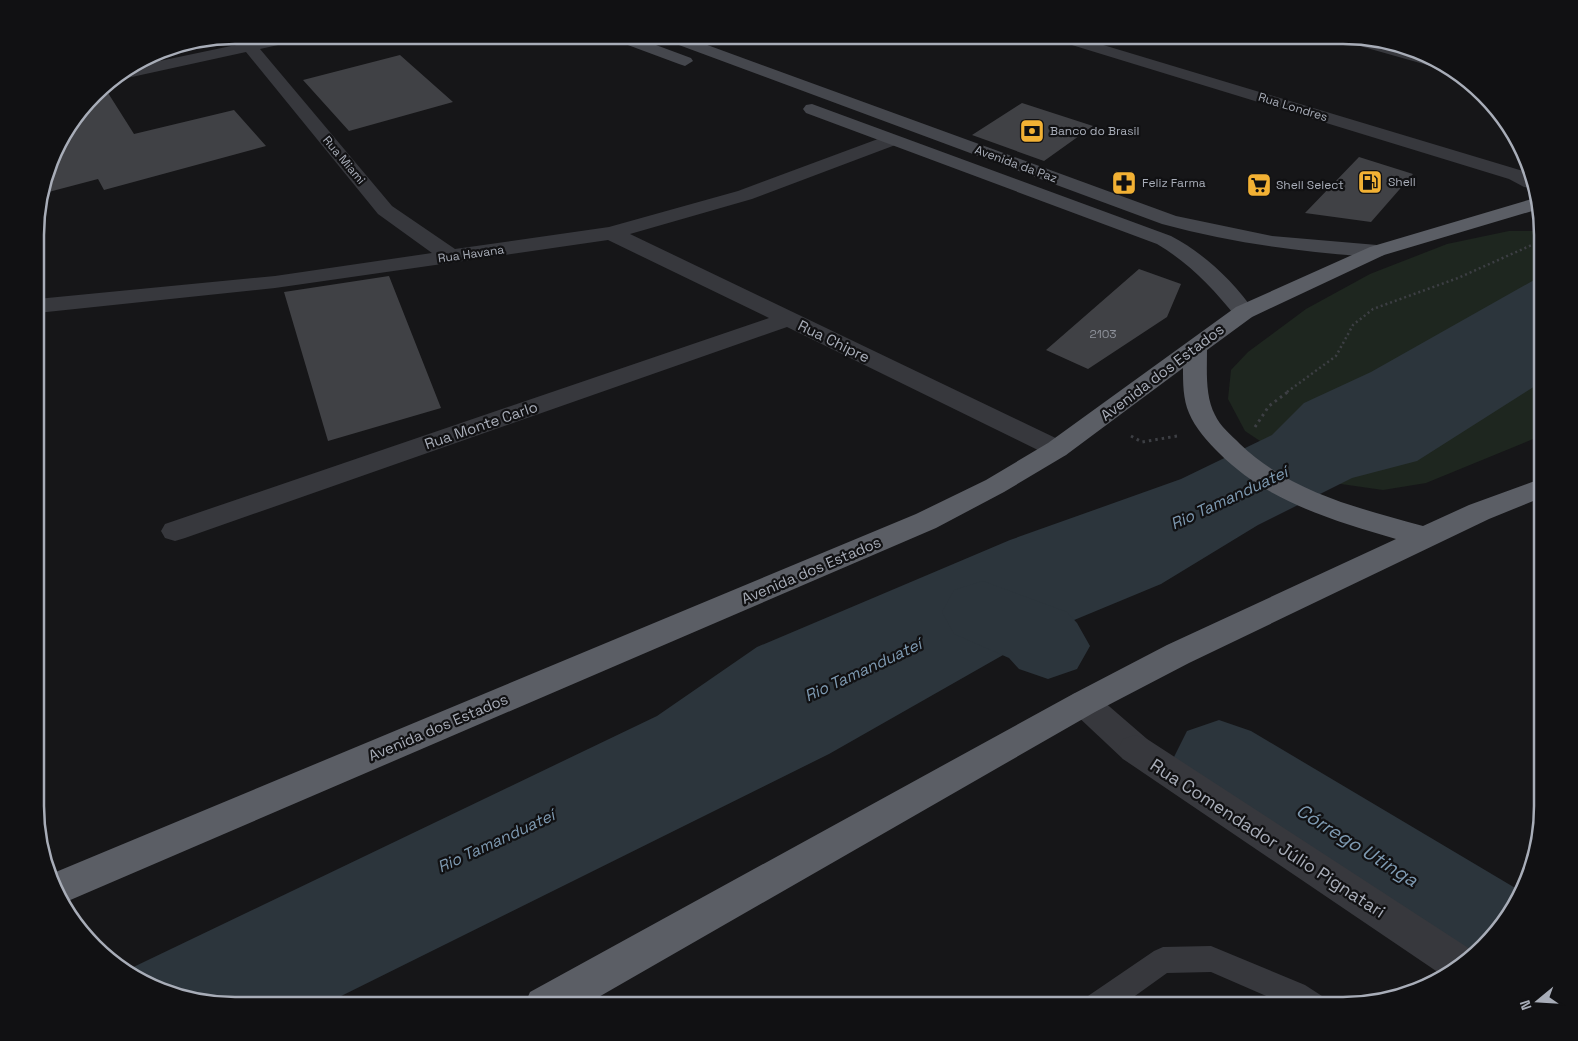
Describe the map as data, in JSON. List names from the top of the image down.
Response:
{
  "streets": {
    "highway": ["Avenida dos Estados"],
    "main road": ["Avenida da Paz"],
    "street": [
      "Rua Londres",
      "Rua Miami",
      "Rua Havana",
      "Rua Chipre",
      "Rua Monte Carlo",
      "Rua Comendador Júlio Pignatari"
    ]
  },
  "crossings": [
    ["Rua Miami", "Rua Havana"],
    ["Avenida da Paz", "Rua Havana"],
    ["Avenida da Paz", "Avenida dos Estados"],
    ["Rua Havana", "Rua Chipre"],
    ["Rua Chipre", "Avenida dos Estados"],
    ["Rua Chipre", "Rua Monte Carlo"]
  ],
  "water": ["Rio Tamanduateí", "Córrego Utinga"],
  "places": {
    "bank": ["Banco do Brasil"],
    "fuel station": ["Shell"],
    "pharmacy": ["Feliz Farma"],
    "supermarket": ["Shell Select"]
  },
  "house_numbers": ["2103"],
  "north": "left"
}
